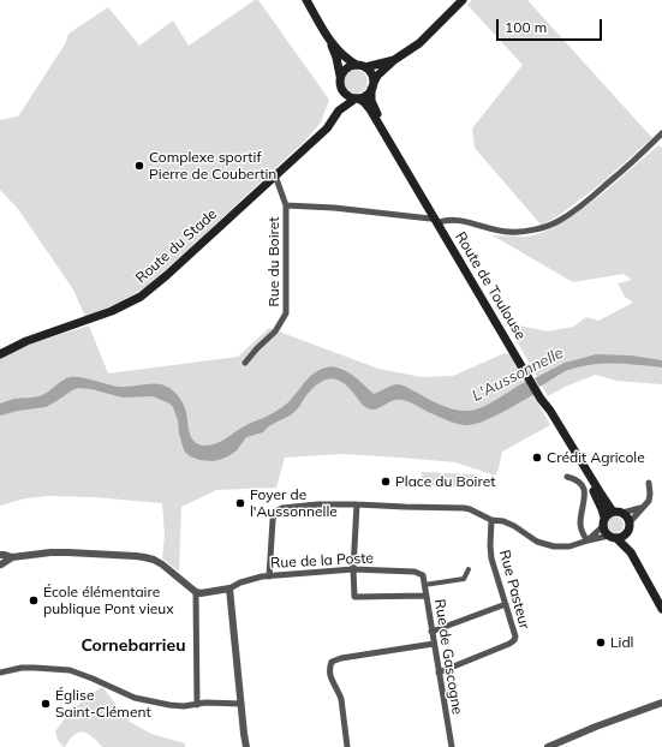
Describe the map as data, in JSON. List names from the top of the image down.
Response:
{
  "streets": {
    "main road": ["Route du Stade", "Route de Toulouse"],
    "street": [
      "Rue du Boiret",
      "Rue de la Poste",
      "Rue Pasteur",
      "Rue de Gascogne"
    ]
  },
  "crossings": [
    ["Route du Stade", "Rue du Boiret"],
    ["Route du Stade", "Route de Toulouse"],
    ["Rue de la Poste", "Rue de Gascogne"],
    ["Rue Pasteur", "Rue de Gascogne"]
  ],
  "districts": ["Cornebarrieu"],
  "water": ["L'Aussonnelle"],
  "places": [
    "Complexe sportif Pierre de Coubertin",
    "Crédit Agricole",
    "Place du Boiret",
    "Foyer de l'Aussonnelle",
    "École élémentaire publique Pont vieux",
    "Lidl",
    "Église Saint-Clément"
  ],
  "scale_bar": "100 m"
}
